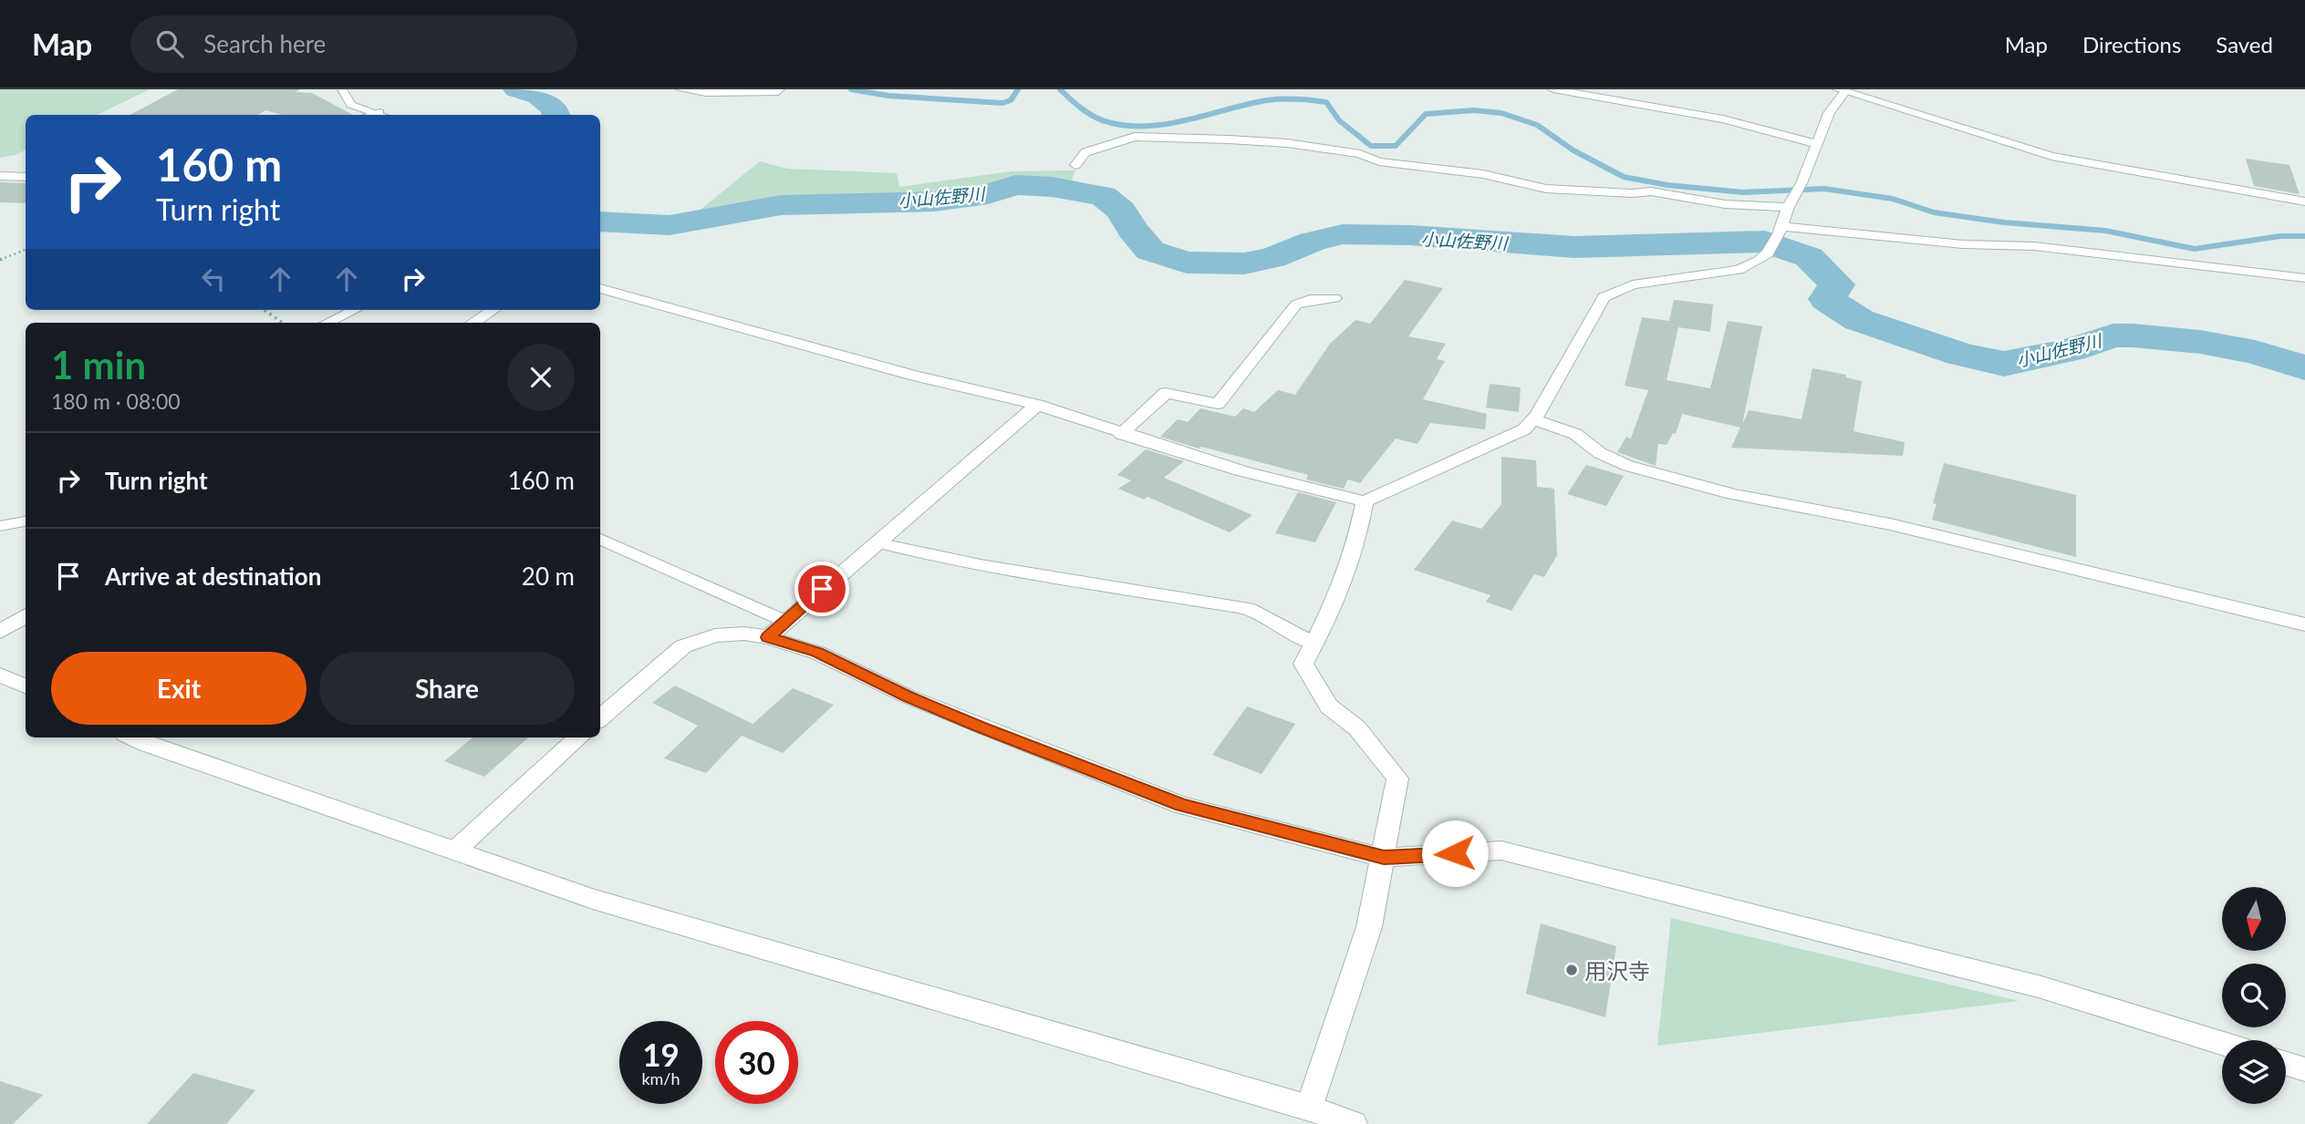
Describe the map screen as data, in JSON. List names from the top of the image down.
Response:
{
  "water": ["小山佐野川"],
  "places": ["用沢寺"],
  "north": "bottom",
  "page": {
    "header": "Map",
    "search": "Search here",
    "nav": ["Map", "Directions", "Saved"],
    "turn": ["160 m", "Turn right"],
    "heading": ["1 min", "180 m · 08:00"],
    "list": [
      {
        "name": "Turn right",
        "value": "160 m"
      },
      {
        "name": "Arrive at destination",
        "value": "20 m"
      }
    ],
    "buttons": ["Exit", "Share"],
    "speed": "19 km/h",
    "limit": "30"
  }
}
